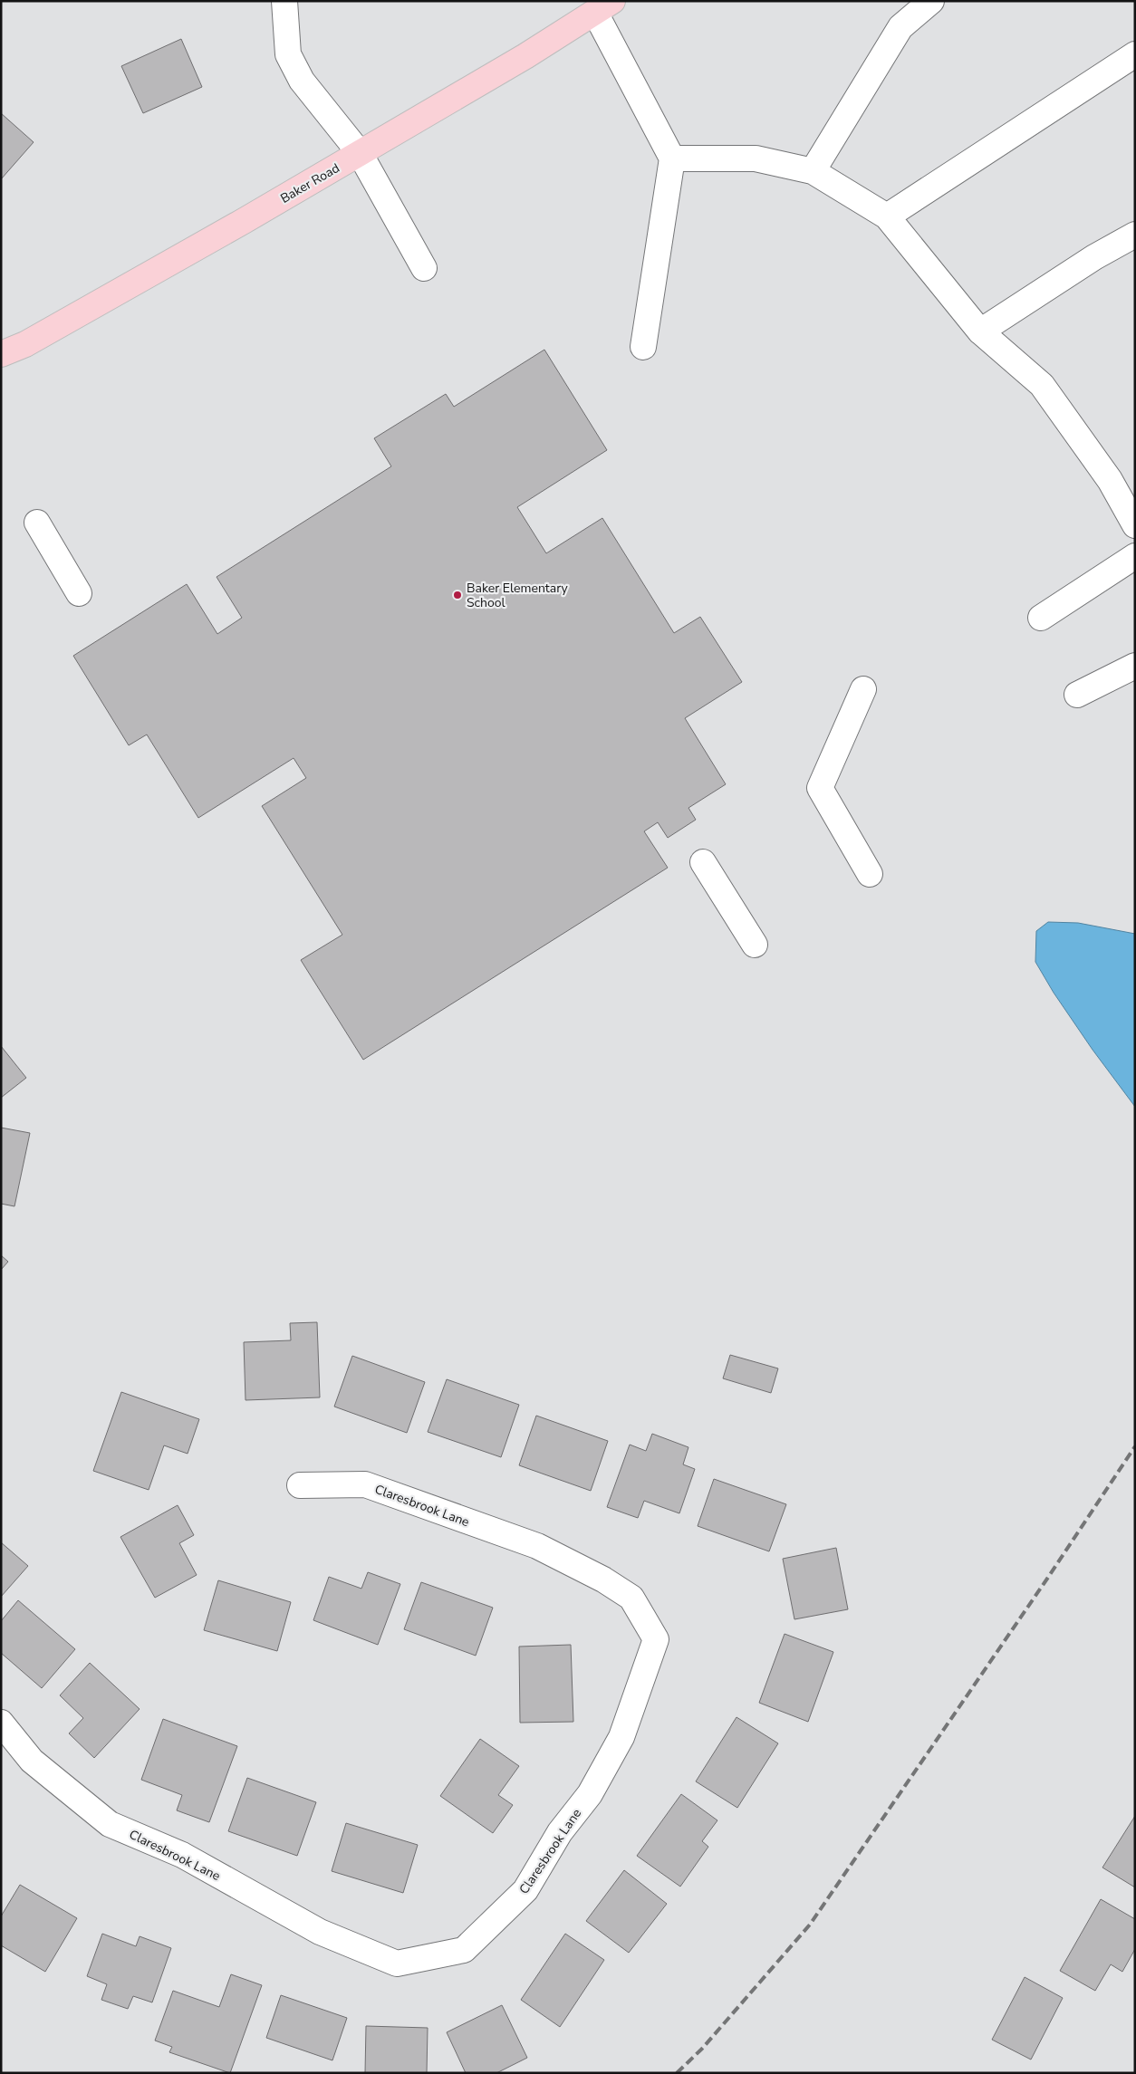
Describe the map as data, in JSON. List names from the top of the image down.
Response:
{
  "streets": {
    "main road": ["Baker Road"],
    "street": ["Claresbrook Lane"]
  },
  "places": ["Baker Elementary School"]
}
